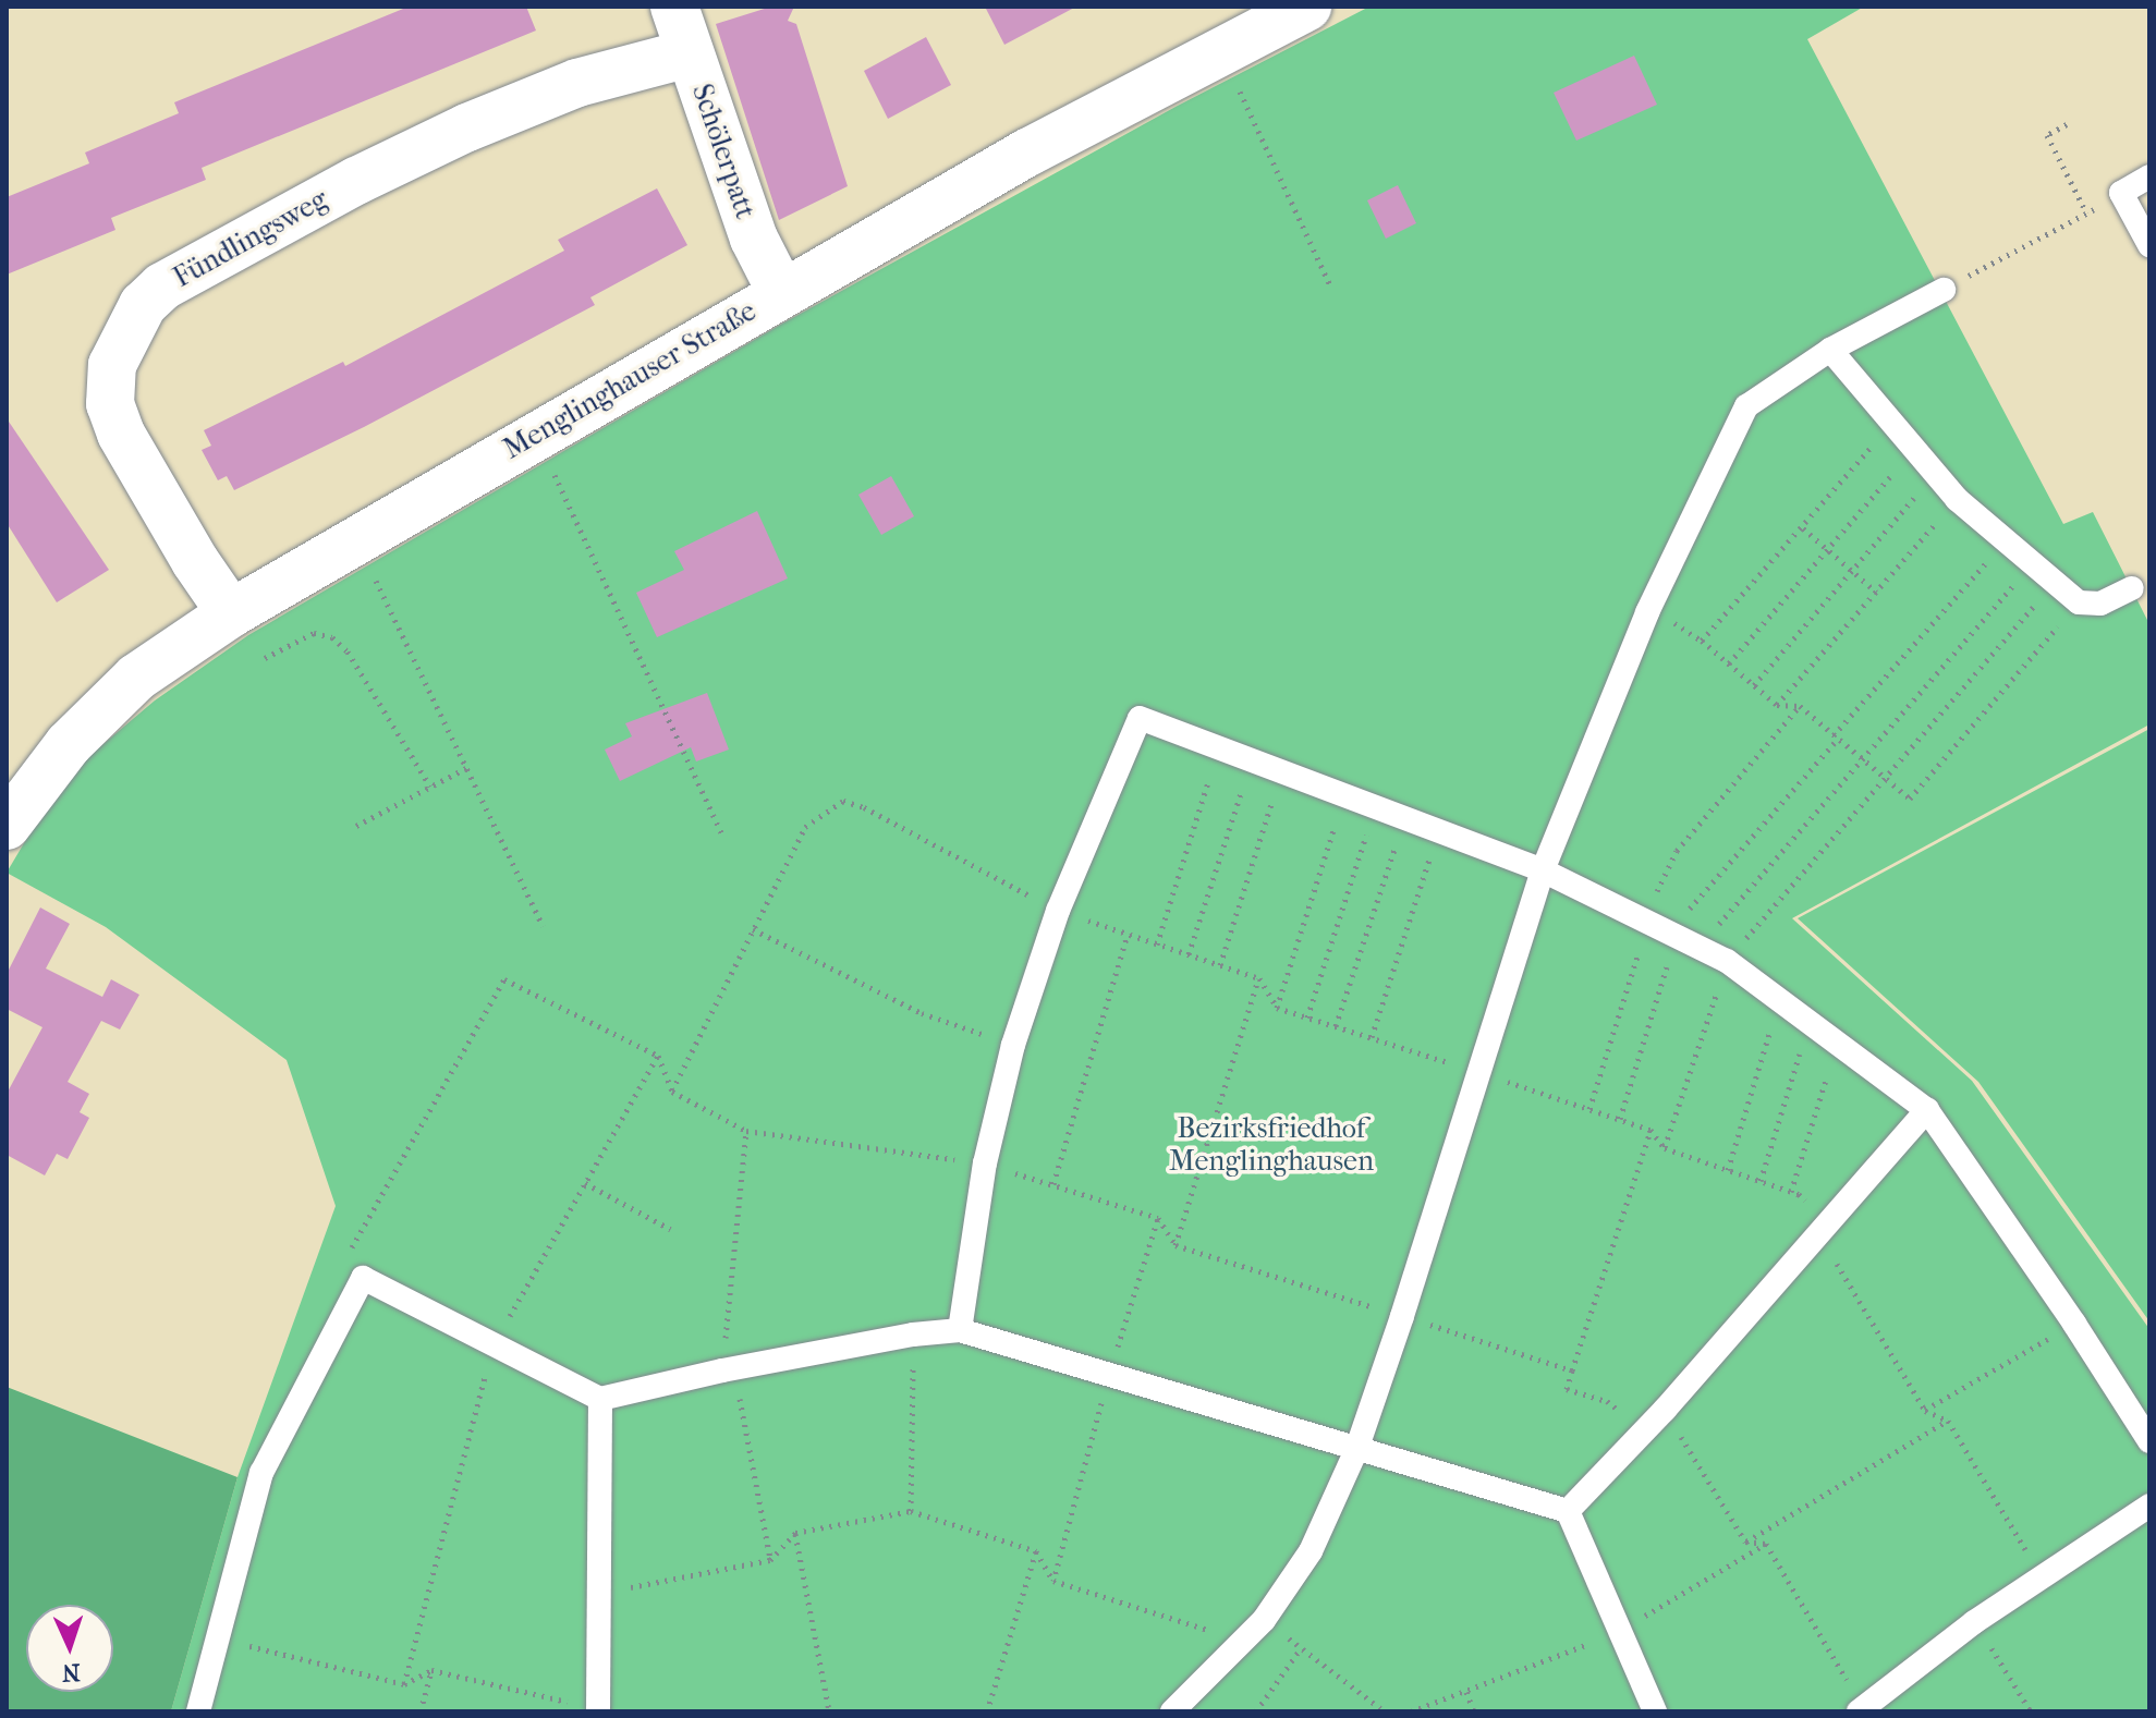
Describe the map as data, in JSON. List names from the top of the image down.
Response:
{
  "streets": {
    "street": ["Schölerpatt", "Fündlingsweg", "Menglinghauser Straße"]
  },
  "crossings": [
    ["Schölerpatt", "Fündlingsweg"],
    ["Schölerpatt", "Menglinghauser Straße"],
    ["Fündlingsweg", "Menglinghauser Straße"]
  ],
  "parks": ["Bezirksfriedhof Menglinghausen"],
  "north": "bottom"
}
